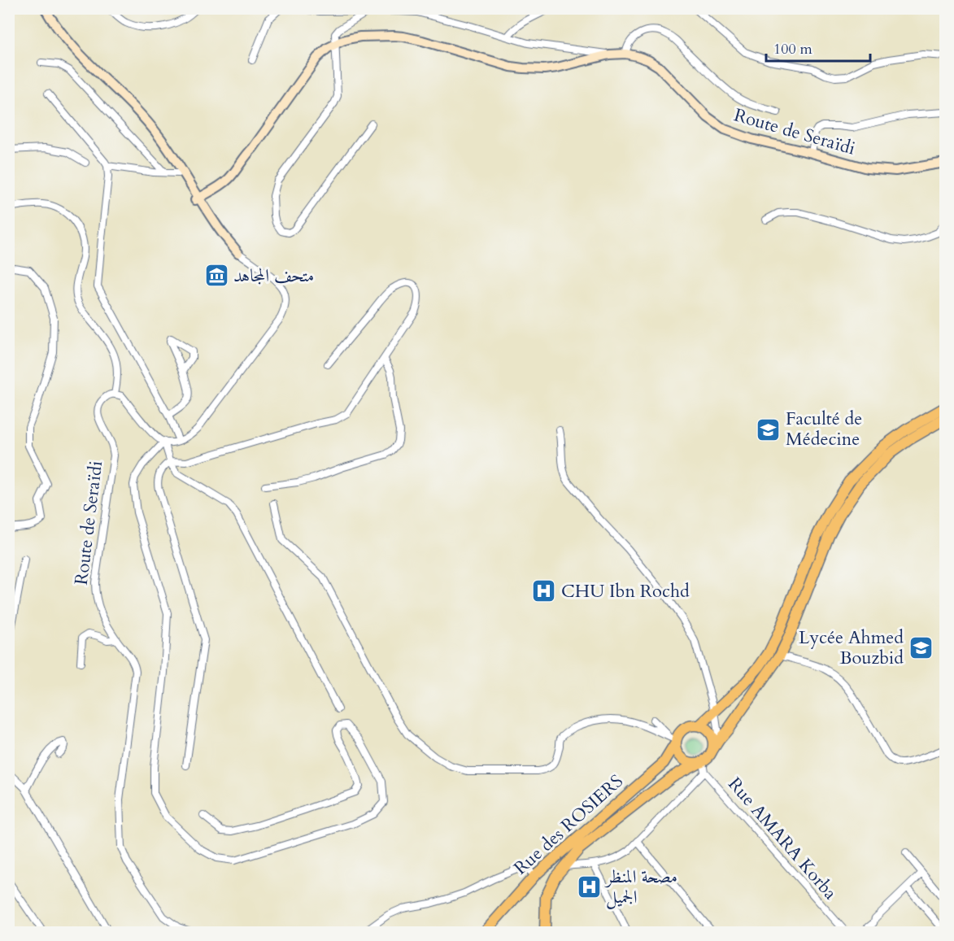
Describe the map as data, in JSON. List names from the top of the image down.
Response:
{
  "streets": {
    "main road": ["Rue des ROSIERS"],
    "street": ["Route de Seraïdi", "Rue AMARA Korba"]
  },
  "crossings": [
    ["Rue des ROSIERS", "Rue AMARA Korba"]
  ],
  "places": {
    "museum": ["متحف المجاهد"],
    "school or university": ["Faculté de Médecine", "Lycée Ahmed Bouzbid"],
    "hospital": ["CHU Ibn Rochd", "مصحة المنظر الجميل"]
  },
  "scale_bar": "100 m"
}
